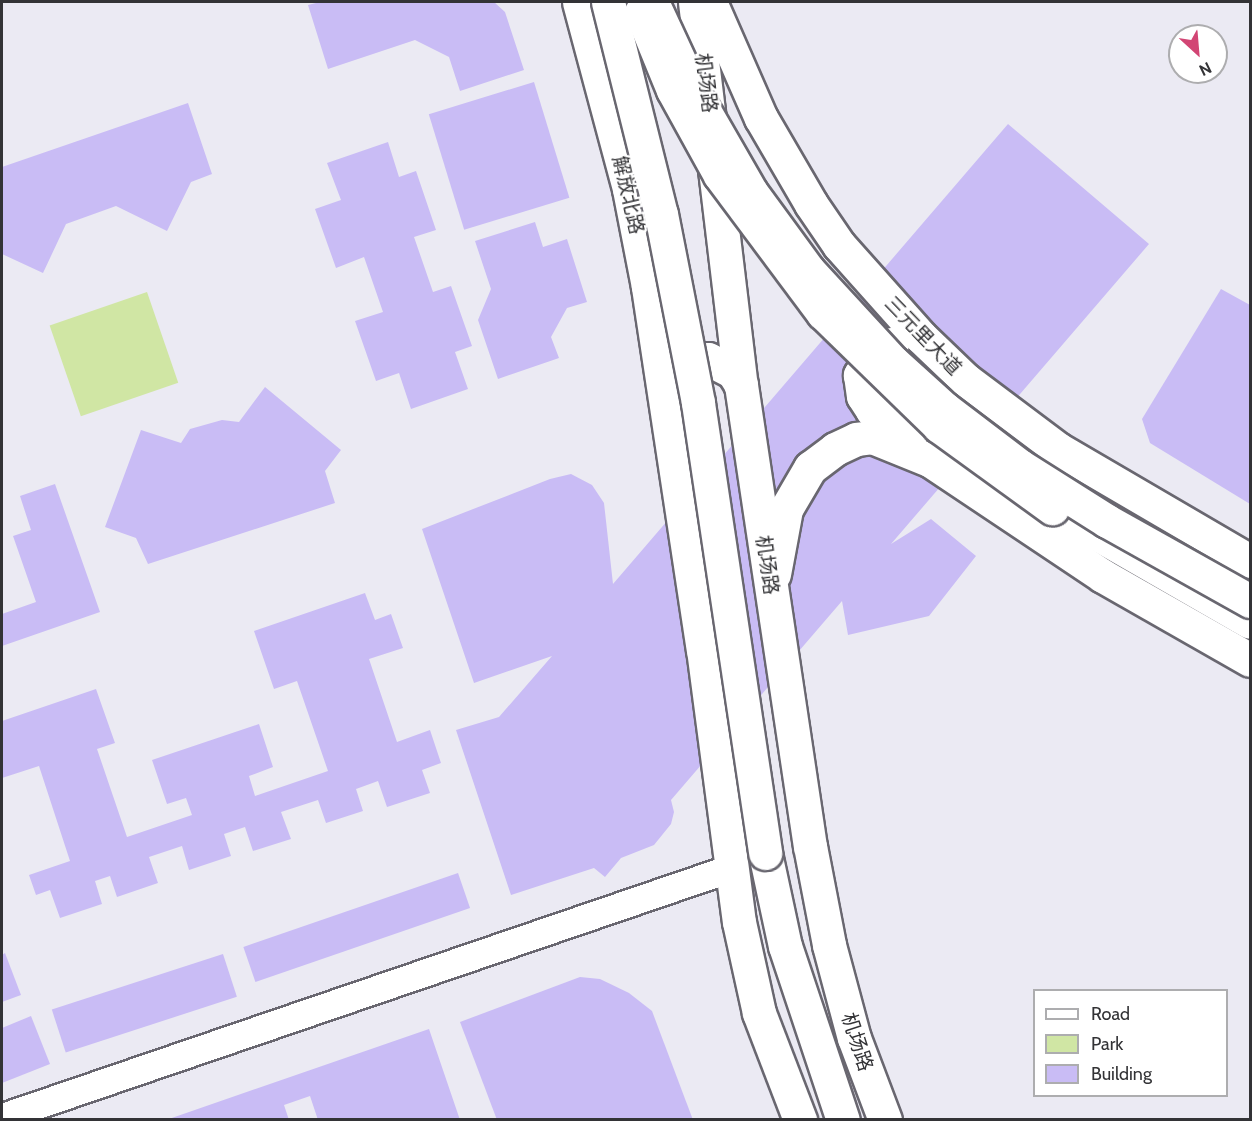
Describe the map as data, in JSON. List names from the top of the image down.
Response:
{
  "streets": {
    "main road": ["机场路", "解放北路", "三元里大道"]
  },
  "legend": ["Road", "Park", "Building"],
  "north": "bottom right"
}
